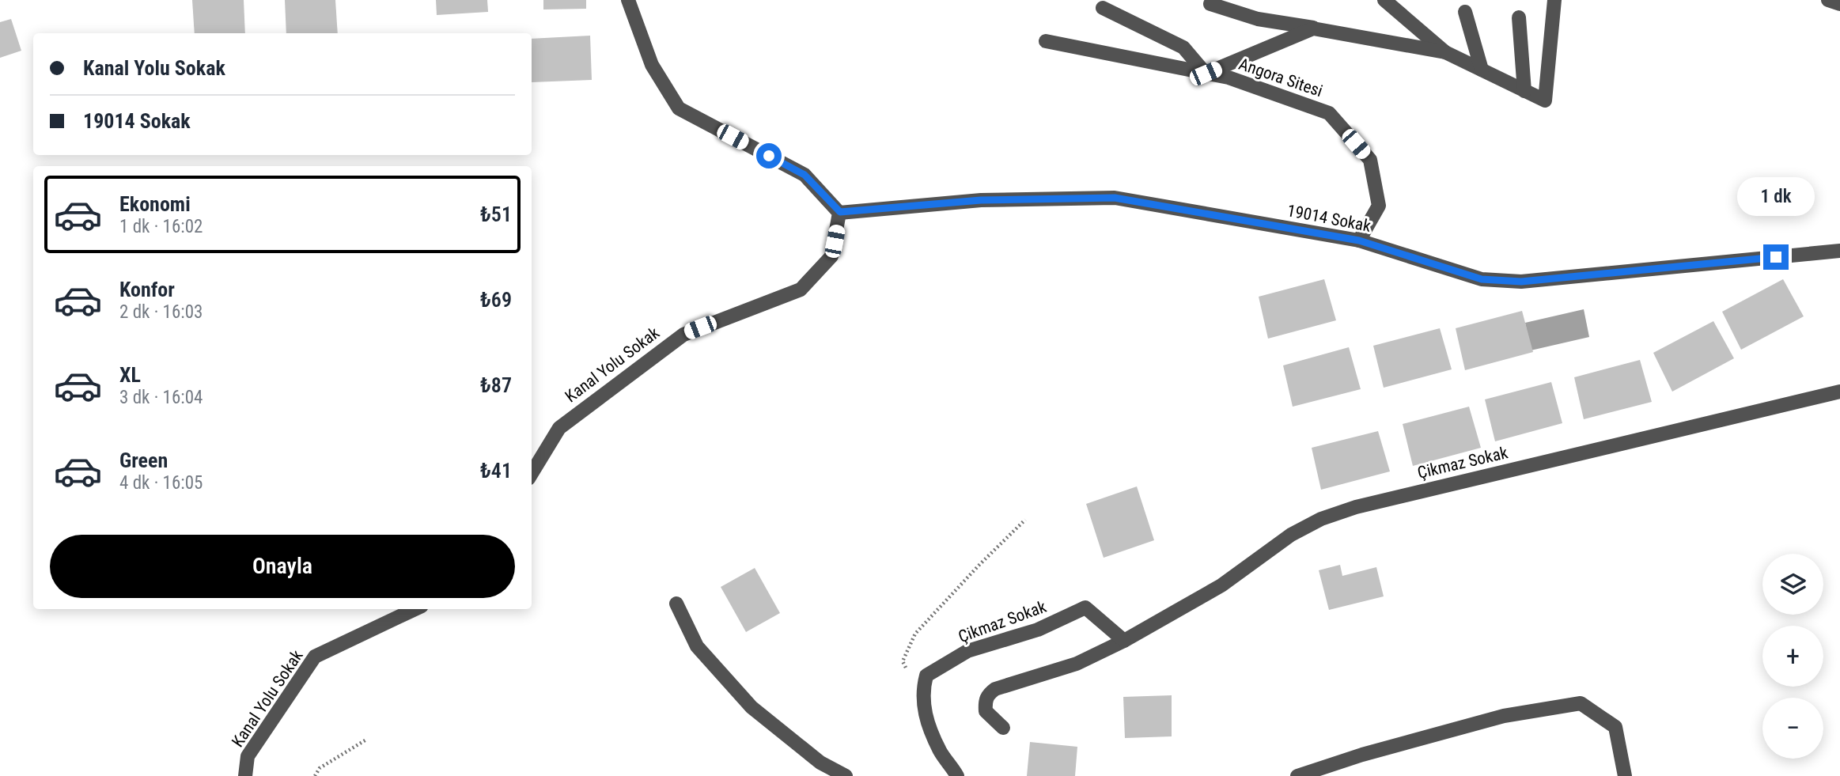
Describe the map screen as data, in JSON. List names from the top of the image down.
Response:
{
  "streets": {
    "street": [
      "Angora Sitesi",
      "19014 Sokak",
      "Kanal Yolu Sokak",
      "Çikmaz Sokak"
    ]
  },
  "crossings": [
    ["Angora Sitesi", "19014 Sokak"],
    ["19014 Sokak", "Kanal Yolu Sokak"]
  ],
  "page": {
    "banner": ["Kanal Yolu Sokak", "19014 Sokak"],
    "list": [
      {
        "name": "Ekonomi",
        "note": "1 dk · 16:02",
        "value": "₺51"
      },
      {
        "name": "Konfor",
        "note": "2 dk · 16:03",
        "value": "₺69"
      },
      {
        "name": "XL",
        "note": "3 dk · 16:04",
        "value": "₺87"
      },
      {
        "name": "Green",
        "note": "4 dk · 16:05",
        "value": "₺41"
      }
    ],
    "bubble": "1 dk",
    "buttons": "Onayla",
    "map_buttons": ["+", "−"]
  }
}
